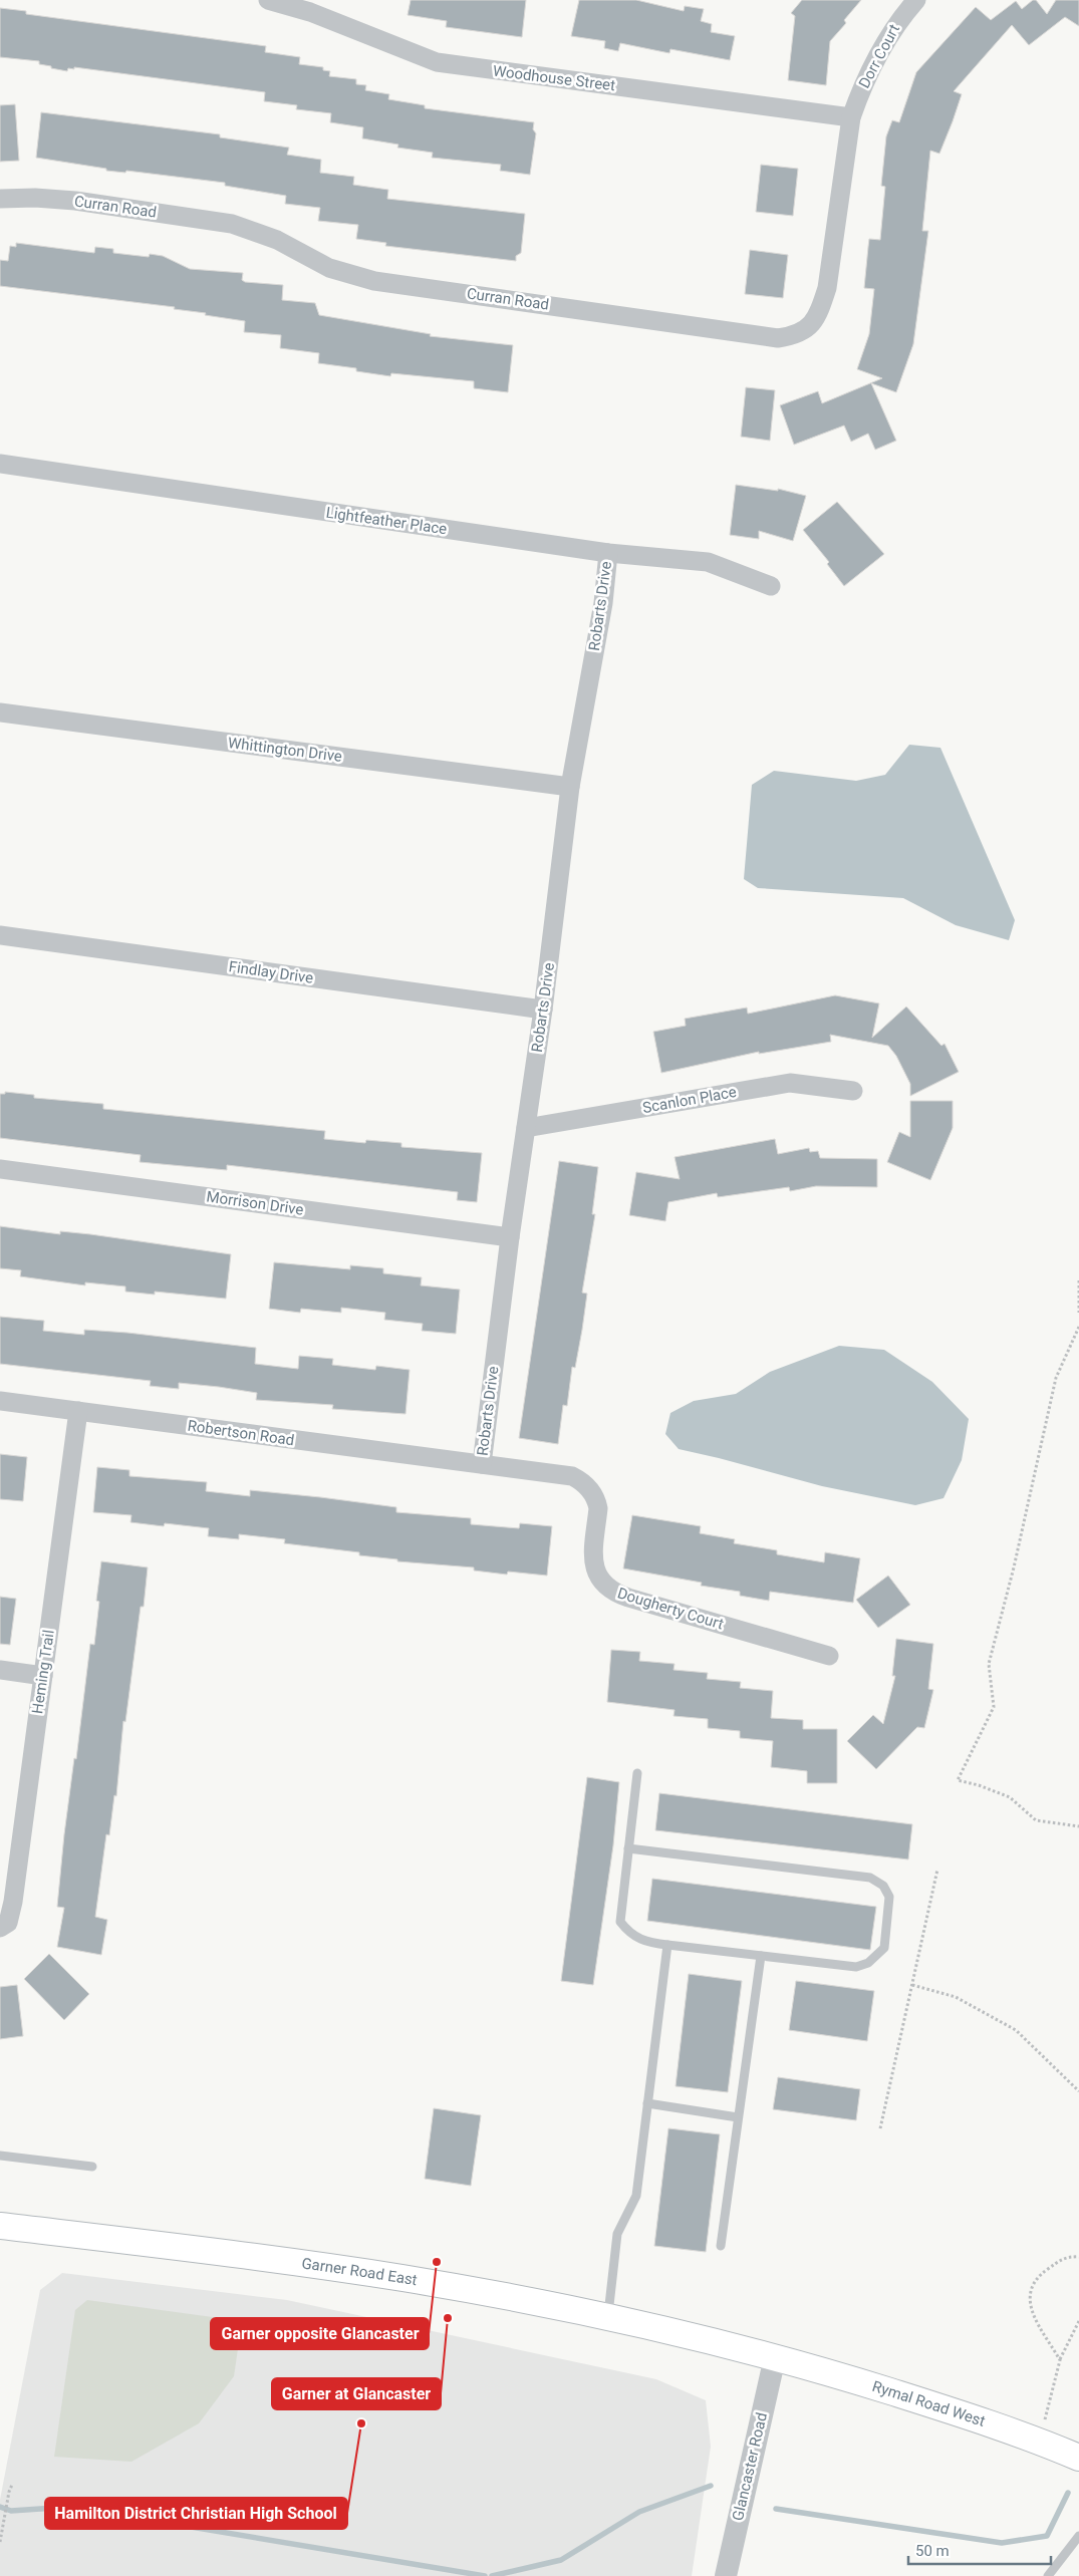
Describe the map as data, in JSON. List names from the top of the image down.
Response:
{
  "streets": {
    "main road": ["Garner Road East", "Rymal Road West"],
    "street": [
      "Dorr Court",
      "Woodhouse Street",
      "Curran Road",
      "Lightfeather Place",
      "Robarts Drive",
      "Whittington Drive",
      "Findlay Drive",
      "Scanlon Place",
      "Morrison Drive",
      "Robertson Road",
      "Dougherty Court",
      "Heming Trail",
      "Glancaster Road"
    ]
  },
  "crossings": [
    ["Dorr Court", "Woodhouse Street"],
    ["Dorr Court", "Curran Road"],
    ["Woodhouse Street", "Curran Road"],
    ["Lightfeather Place", "Robarts Drive"],
    ["Robarts Drive", "Whittington Drive"],
    ["Robarts Drive", "Findlay Drive"],
    ["Robarts Drive", "Scanlon Place"],
    ["Robarts Drive", "Morrison Drive"],
    ["Robarts Drive", "Robertson Road"],
    ["Robarts Drive", "Dougherty Court"],
    ["Robertson Road", "Dougherty Court"],
    ["Robertson Road", "Heming Trail"],
    ["Garner Road East", "Rymal Road West"],
    ["Garner Road East", "Glancaster Road"],
    ["Rymal Road West", "Glancaster Road"]
  ],
  "places": ["Garner opposite Glancaster", "Garner at Glancaster", "Hamilton District Christian High School"],
  "scale_bar": "50 m"
}
